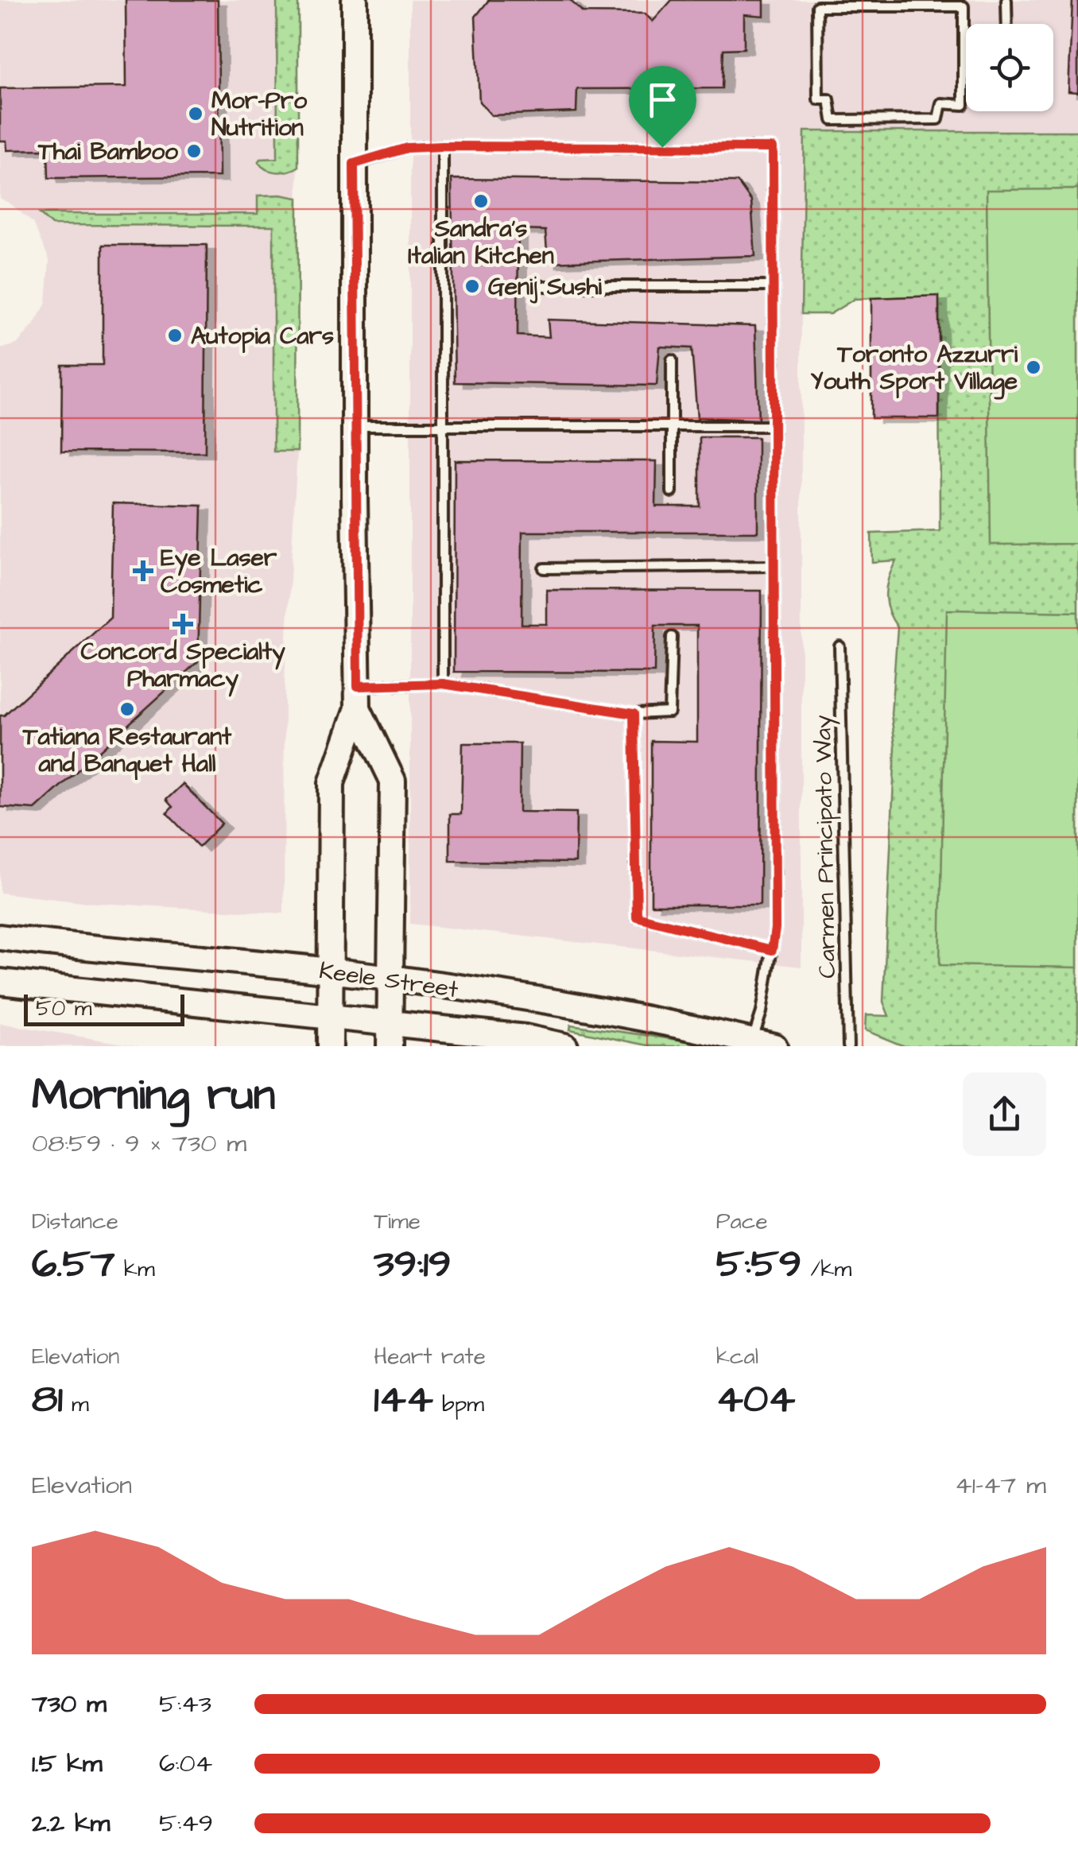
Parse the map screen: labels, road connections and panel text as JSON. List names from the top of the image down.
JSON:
{
  "streets": {
    "main road": ["Keele Street"],
    "lane": ["Carmen Principato Way"]
  },
  "places": {
    "other": [
      "Mor-Pro Nutrition",
      "Thai Bamboo",
      "Sandra's Italian Kitchen",
      "Genij Sushi",
      "Autopia Cars",
      "Toronto Azzurri Youth Sport Village",
      "Tatiana Restaurant and Banquet Hall"
    ],
    "health": ["Eye Laser Cosmetic", "Concord Specialty Pharmacy"]
  },
  "scale_bar": "50 m",
  "page": {
    "scale": "50 m",
    "heading": ["Morning run", "08:59 · 9 × 730 m"],
    "stats": [
      ["Distance", "6.57 km"],
      ["Time", "39:19"],
      ["Pace", "5:59 /km"],
      ["Elevation", "81 m"],
      ["Heart rate", "144 bpm"],
      ["kcal", "404"]
    ],
    "chart": ["Elevation", "41–47 m"],
    "list": [
      {
        "name": "730 m",
        "note": "5:43"
      },
      {
        "name": "1.5 km",
        "note": "6:04"
      },
      {
        "name": "2.2 km",
        "note": "5:49"
      }
    ]
  }
}
